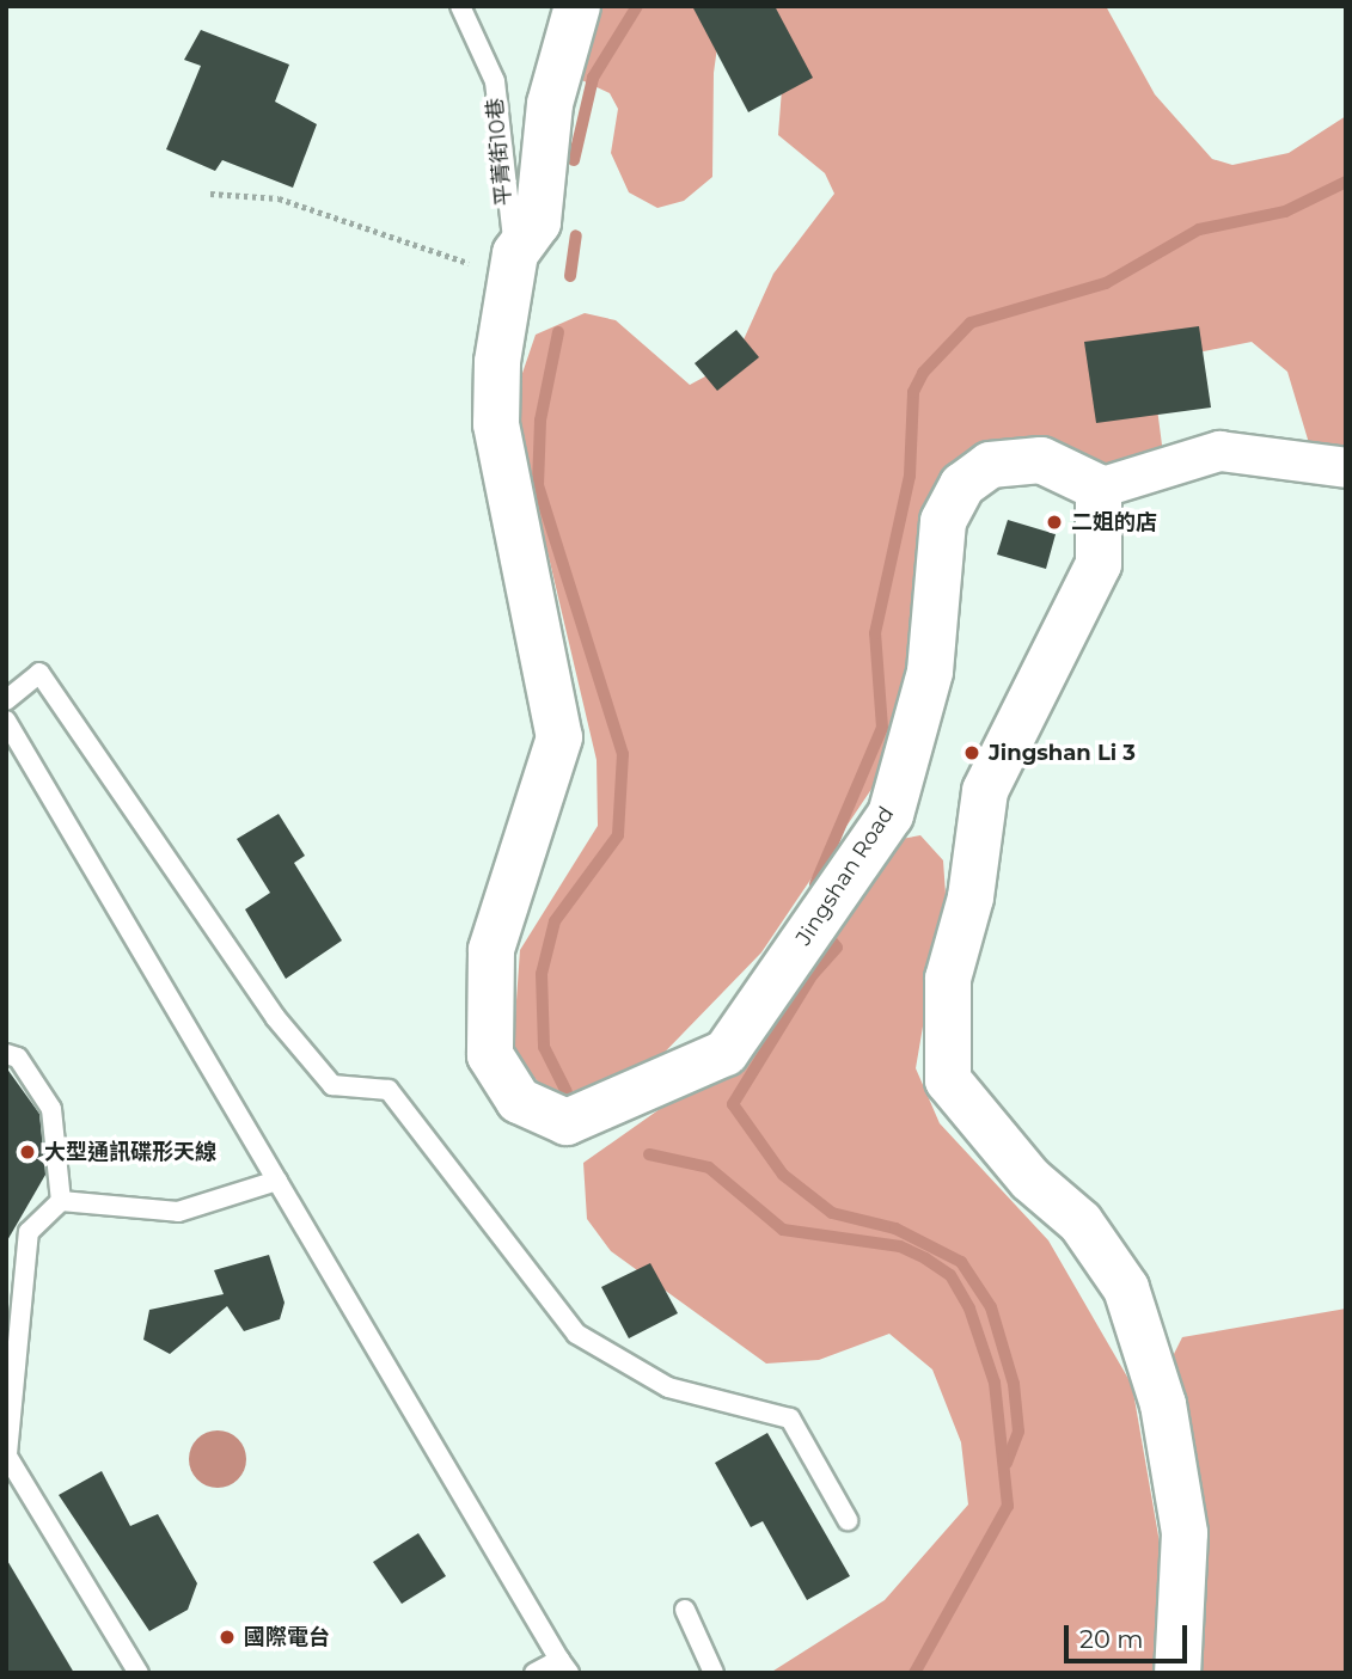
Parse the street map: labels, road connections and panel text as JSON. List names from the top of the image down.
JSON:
{
  "streets": {
    "street": ["Jingshan Road"],
    "lane": ["平菁街10巷"]
  },
  "crossings": [
    ["平菁街10巷", "Jingshan Road"]
  ],
  "places": [
    "二姐的店",
    "Jingshan Li 3",
    "大型通訊碟形天線",
    "國際電台"
  ],
  "scale_bar": "20 m"
}
